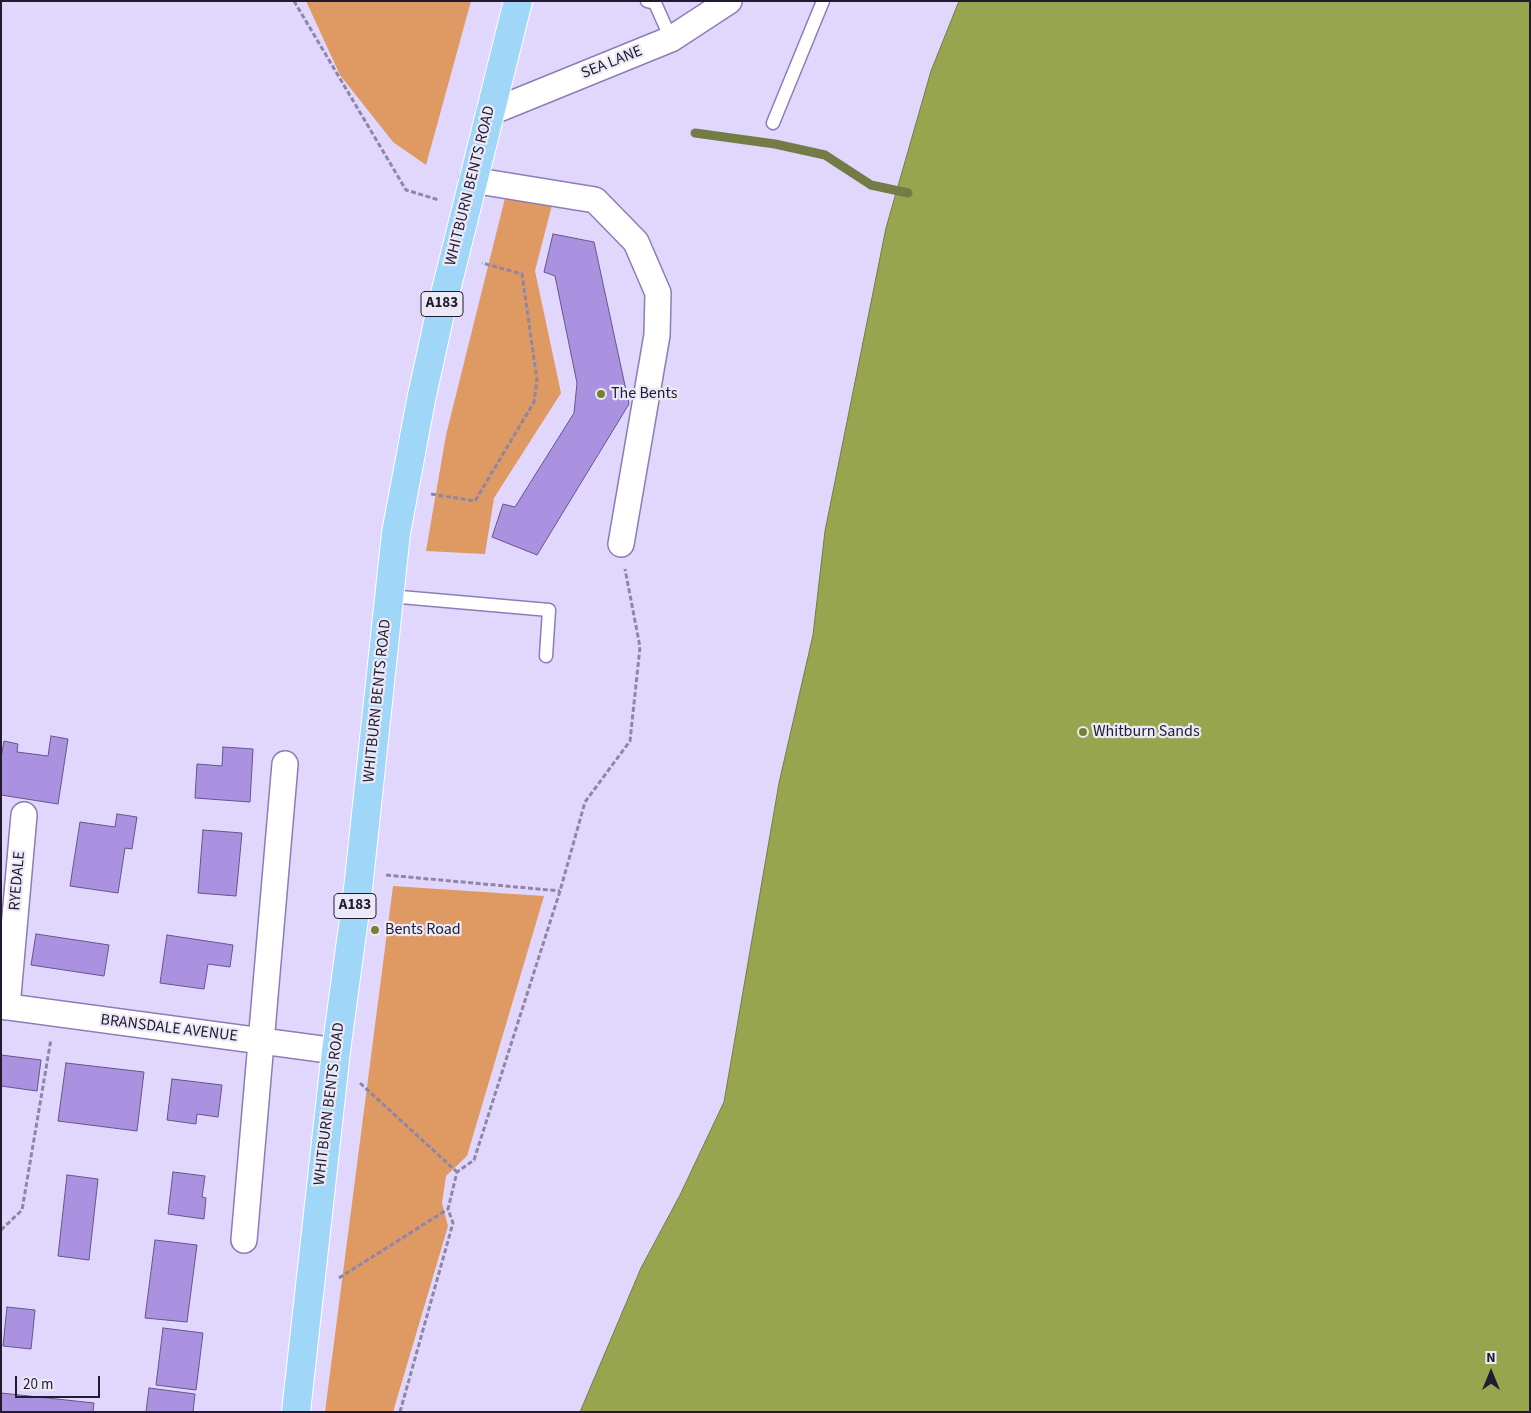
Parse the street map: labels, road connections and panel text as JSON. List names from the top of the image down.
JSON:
{
  "streets": {
    "main road": ["WHITBURN BENTS ROAD", "A183"],
    "street": ["SEA LANE", "RYEDALE", "BRANSDALE AVENUE"]
  },
  "crossings": [
    ["SEA LANE", "WHITBURN BENTS ROAD"],
    ["WHITBURN BENTS ROAD", "BRANSDALE AVENUE"],
    ["RYEDALE", "BRANSDALE AVENUE"]
  ],
  "places": ["The Bents", "Whitburn Sands", "Bents Road"],
  "scale_bar": "20 m",
  "north": "top"
}
